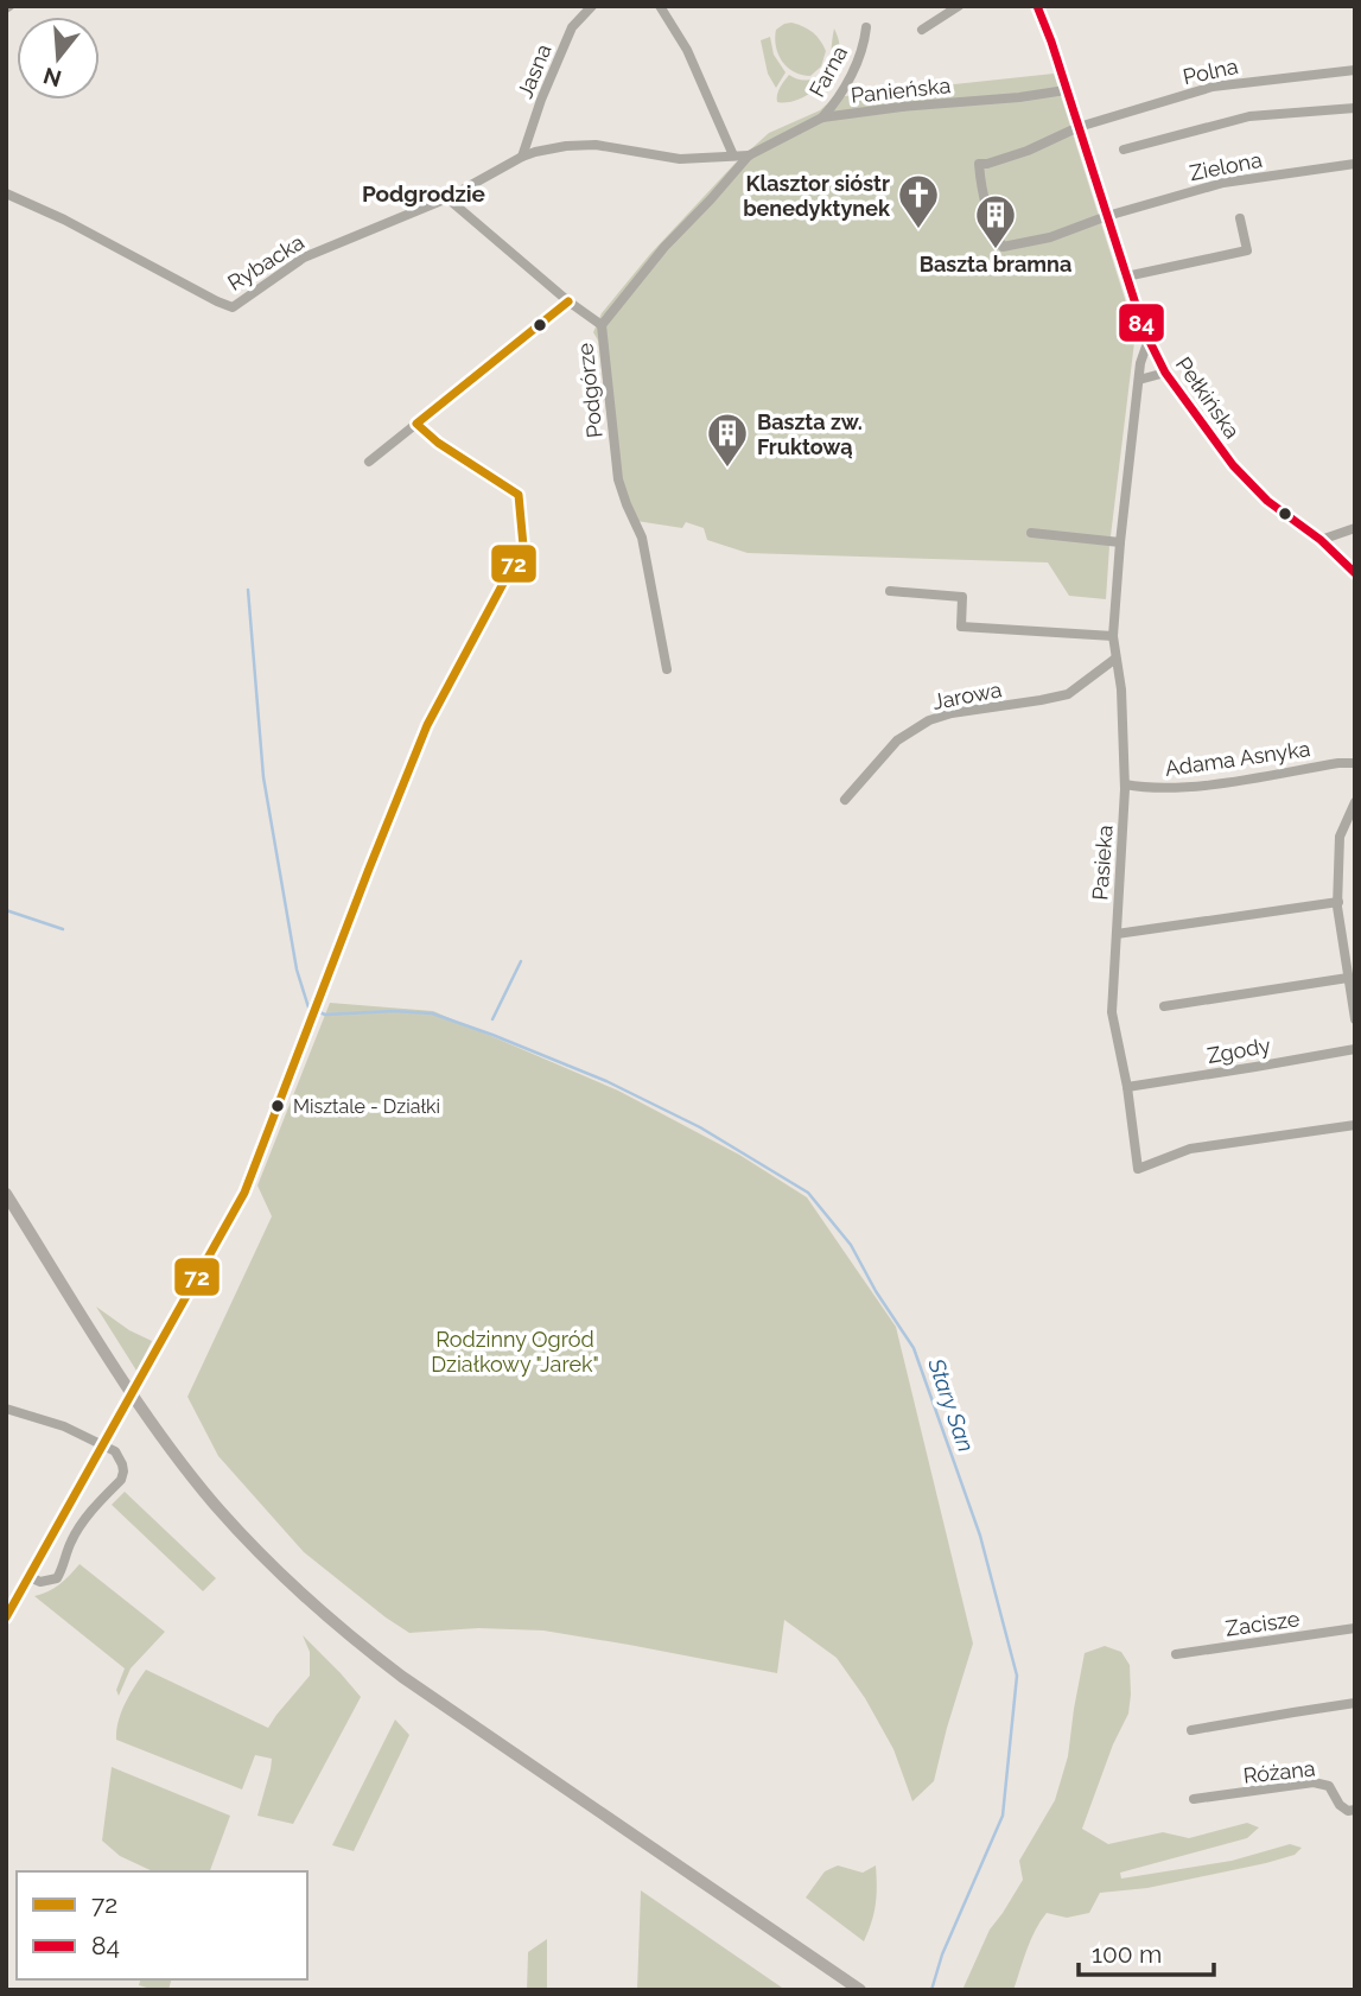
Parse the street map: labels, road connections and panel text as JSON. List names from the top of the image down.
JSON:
{
  "streets": {
    "street": [
      "Jasna",
      "Farna",
      "Polna",
      "Panieńska",
      "Zielona",
      "Rybacka",
      "Podgórze",
      "Pełkińska",
      "Jarowa",
      "Adama Asnyka",
      "Pasieka",
      "Zgody",
      "Zacisze",
      "Różana"
    ]
  },
  "crossings": [
    ["Jasna", "Rybacka"],
    ["Farna", "Panieńska"],
    ["Polna", "Zielona"],
    ["Polna", "Pełkińska"],
    ["Panieńska", "Rybacka"],
    ["Panieńska", "Podgórze"],
    ["Panieńska", "Pełkińska"],
    ["Zielona", "Pełkińska"],
    ["Rybacka", "Podgórze"],
    ["Pełkińska", "Pasieka"],
    ["Jarowa", "Pasieka"],
    ["Adama Asnyka", "Pasieka"],
    ["Pasieka", "Zgody"]
  ],
  "districts": ["Podgrodzie"],
  "water": ["Stary San"],
  "parks": ["Rodzinny Ogród Działkowy \"Jarek\""],
  "places": {
    "church": ["Klasztor sióstr benedyktynek"],
    "building": ["Baszta bramna", "Baszta zw. Fruktową"],
    "other": ["Misztale - Działki"]
  },
  "lines": ["transit line 84", "transit line 72"],
  "legend": ["72", "84"],
  "scale_bar": "100 m",
  "north": "bottom"
}
